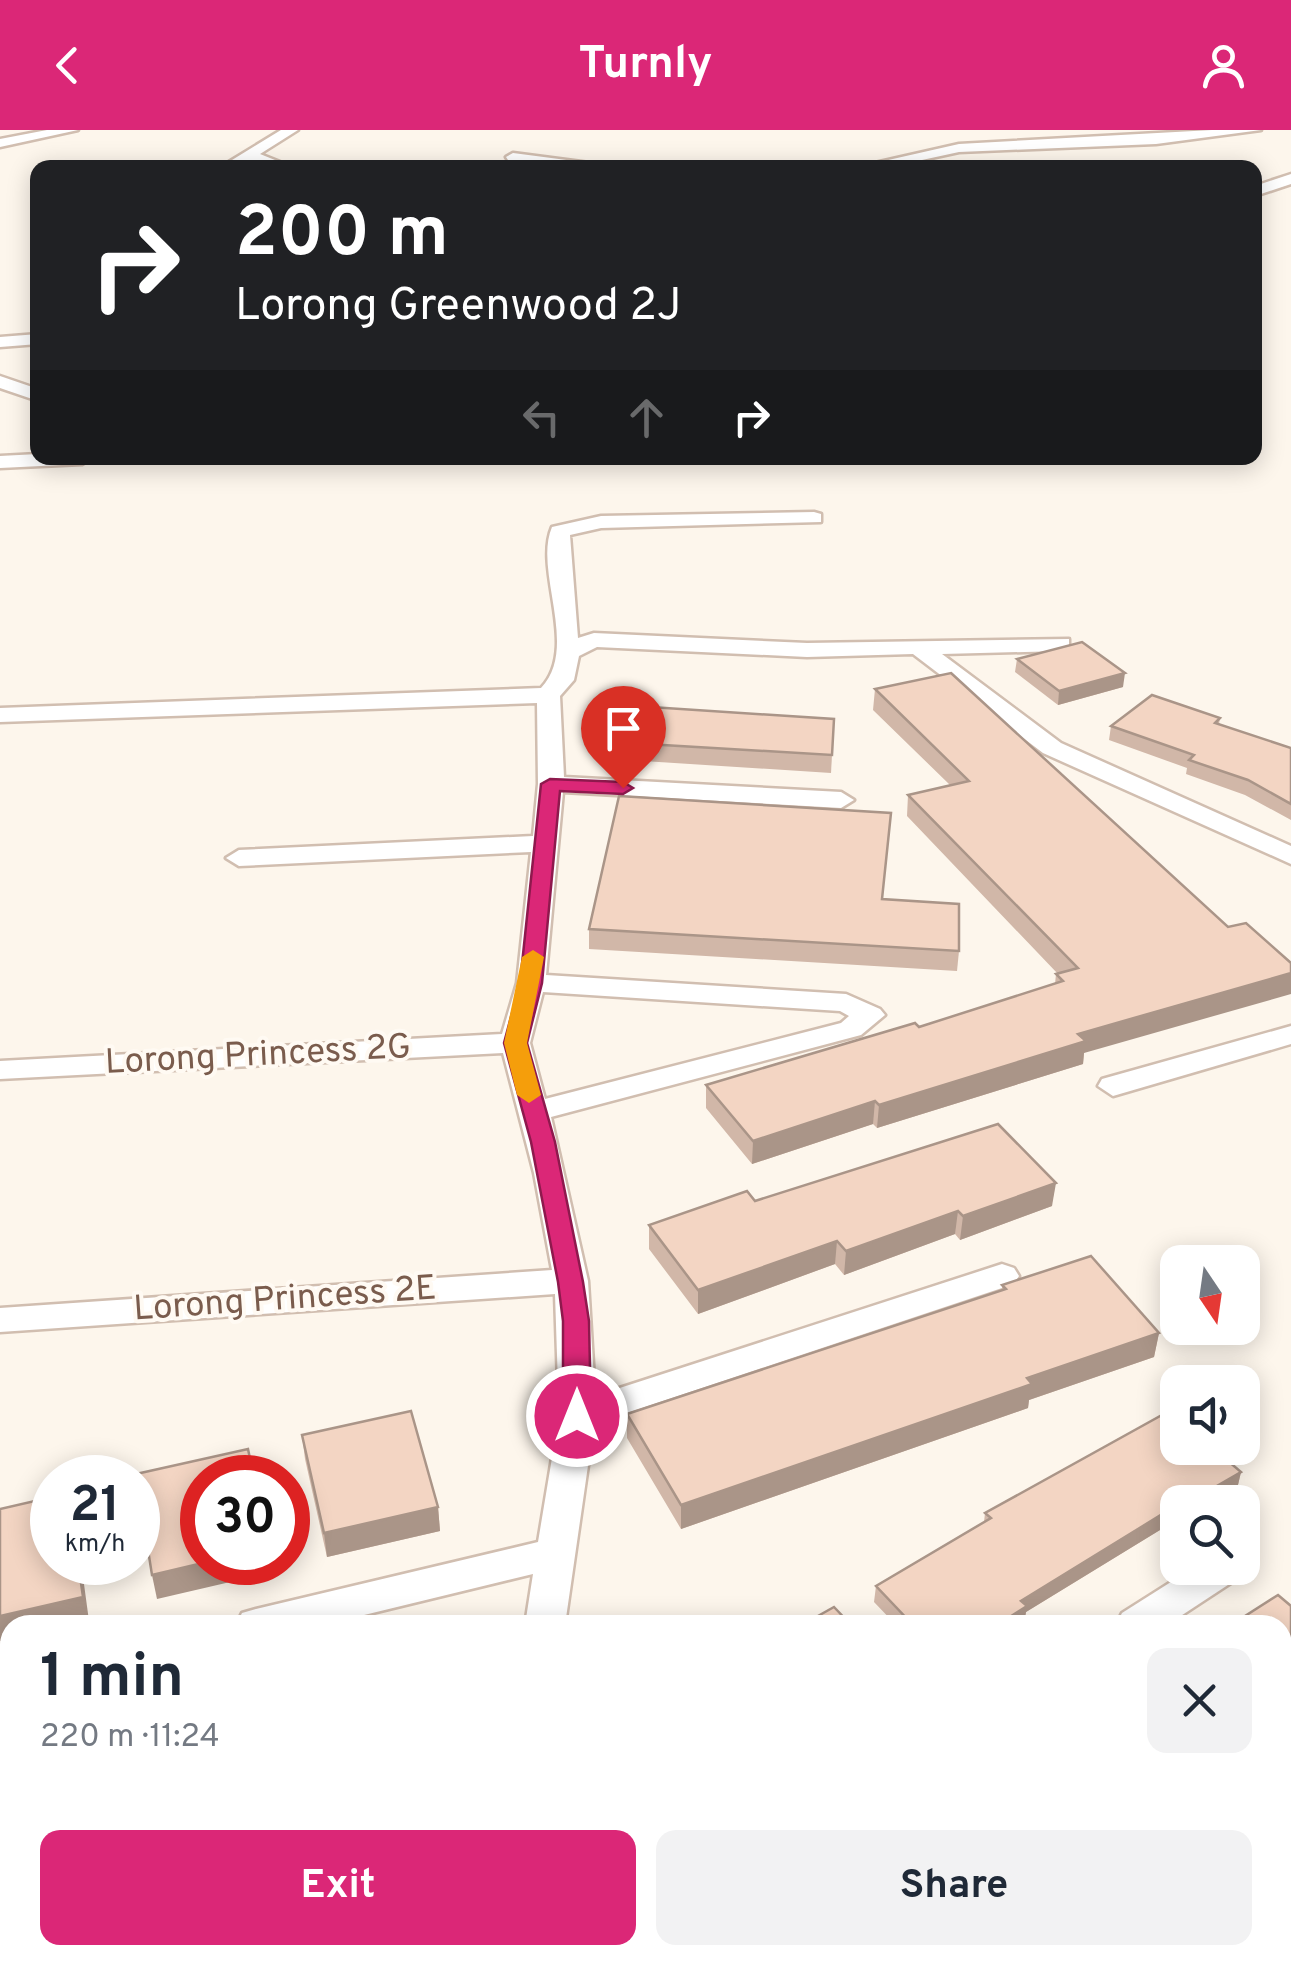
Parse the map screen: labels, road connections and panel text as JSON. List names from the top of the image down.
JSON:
{
  "streets": {
    "street": ["Lorong Princess 2G", "Lorong Princess 2E"]
  },
  "north": "bottom",
  "page": {
    "header": "Turnly",
    "turn": ["200 m", "Lorong Greenwood 2J"],
    "speed": "21 km/h",
    "limit": "30",
    "heading": ["1 min", "220 m · 11:24"],
    "buttons": ["Exit", "Share"]
  }
}
